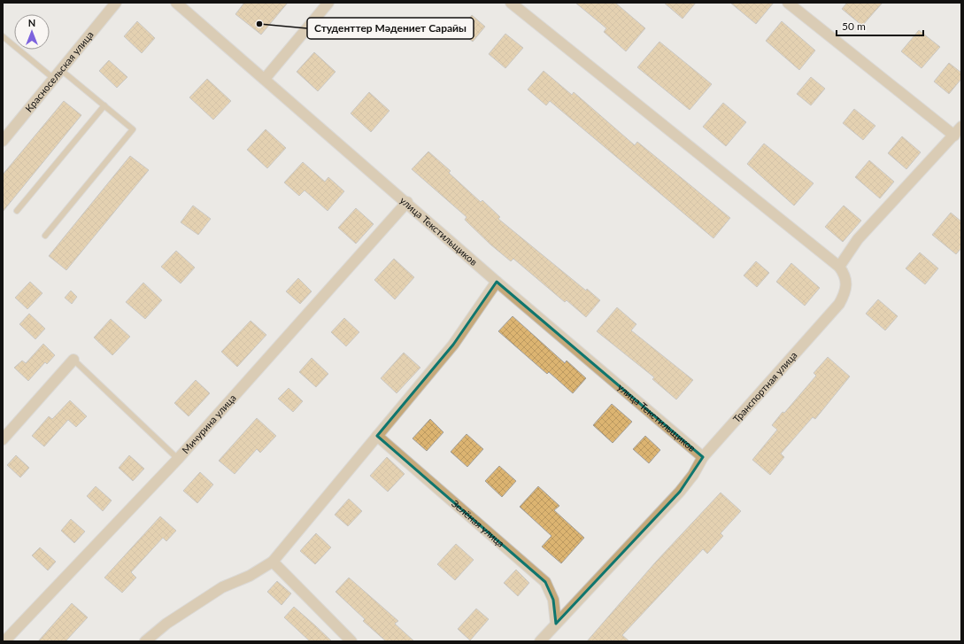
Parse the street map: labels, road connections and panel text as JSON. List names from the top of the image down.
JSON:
{
  "streets": {
    "street": [
      "Красносельская улица",
      "улица Текстильщиков",
      "Транспортная улица",
      "Мичурина улица",
      "Зелёная улица"
    ]
  },
  "crossings": [
    ["улица Текстильщиков", "Транспортная улица"],
    ["улица Текстильщиков", "Мичурина улица"],
    ["Транспортная улица", "Зелёная улица"]
  ],
  "places": ["Студенттер Мәдениет Сарайы"],
  "scale_bar": "50 m",
  "north": "top"
}
